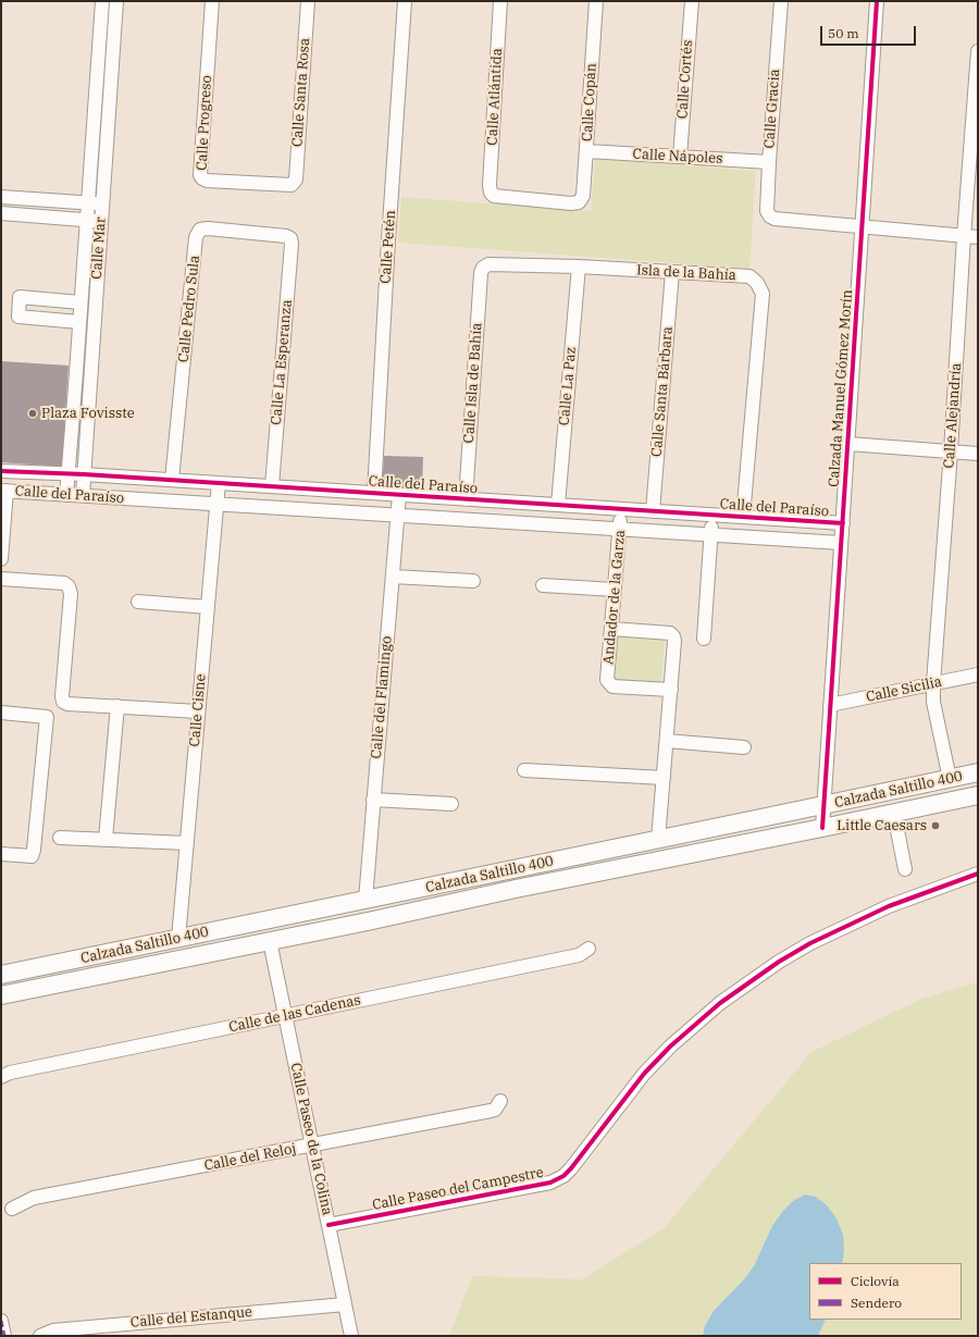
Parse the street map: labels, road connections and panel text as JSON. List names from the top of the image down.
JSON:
{
  "streets": {
    "main road": ["Calzada Saltillo 400"],
    "street": [
      "Calle Cortés",
      "Calle Santa Rosa",
      "Calle Atlántida",
      "Calle Copán",
      "Calle Gracia",
      "Calle Progreso",
      "Calle Nápoles",
      "Calle Petén",
      "Calle Mar",
      "Isla de la Bahía",
      "Calle Pedro Sula",
      "Calle La Esperanza",
      "Calle Isla de Bahía",
      "Calle La Paz",
      "Calzada Manuel Gómez Morín",
      "Calle Santa Bárbara",
      "Calle Alejandría",
      "Calle del Paraíso",
      "Andador de la Garza",
      "Calle Sicilia",
      "Calle del Flamingo",
      "Calle Cisne",
      "Calle de las Cadenas",
      "Calle Paseo de la Colina",
      "Calle del Reloj",
      "Calle Paseo del Campestre",
      "Calle del Estanque"
    ]
  },
  "crossings": [
    ["Calle Cortés", "Calle Nápoles"],
    ["Calle Santa Rosa", "Calle Progreso"],
    ["Calle Atlántida", "Calle Copán"],
    ["Calle Copán", "Calle Nápoles"],
    ["Calle Gracia", "Calle Nápoles"],
    ["Calle Gracia", "Calzada Manuel Gómez Morín"],
    ["Calle Petén", "Calle del Paraíso"],
    ["Calle Mar", "Calle del Paraíso"],
    ["Isla de la Bahía", "Calle Isla de Bahía"],
    ["Isla de la Bahía", "Calle La Paz"],
    ["Isla de la Bahía", "Calle Santa Bárbara"],
    ["Isla de la Bahía", "Calle del Paraíso"],
    ["Calle Pedro Sula", "Calle La Esperanza"],
    ["Calle Pedro Sula", "Calle del Paraíso"],
    ["Calle La Esperanza", "Calle del Paraíso"],
    ["Calle Isla de Bahía", "Calle del Paraíso"],
    ["Calle La Paz", "Calle del Paraíso"],
    ["Calzada Manuel Gómez Morín", "Calle del Paraíso"],
    ["Calzada Manuel Gómez Morín", "Calle Sicilia"],
    ["Calzada Manuel Gómez Morín", "Calzada Saltillo 400"],
    ["Calle Santa Bárbara", "Calle del Paraíso"],
    ["Calle Alejandría", "Calle Sicilia"],
    ["Calle Alejandría", "Calzada Saltillo 400"],
    ["Calle del Paraíso", "Andador de la Garza"],
    ["Calle del Paraíso", "Calle del Flamingo"],
    ["Calle del Paraíso", "Calle Cisne"],
    ["Calle del Flamingo", "Calzada Saltillo 400"],
    ["Calle Cisne", "Calzada Saltillo 400"],
    ["Calzada Saltillo 400", "Calle Paseo de la Colina"],
    ["Calle de las Cadenas", "Calle Paseo de la Colina"],
    ["Calle Paseo de la Colina", "Calle del Reloj"],
    ["Calle Paseo de la Colina", "Calle Paseo del Campestre"],
    ["Calle Paseo de la Colina", "Calle del Estanque"]
  ],
  "places": ["Plaza Fovisste", "Little Caesars"],
  "legend": ["Ciclovía", "Sendero"],
  "scale_bar": "50 m"
}
